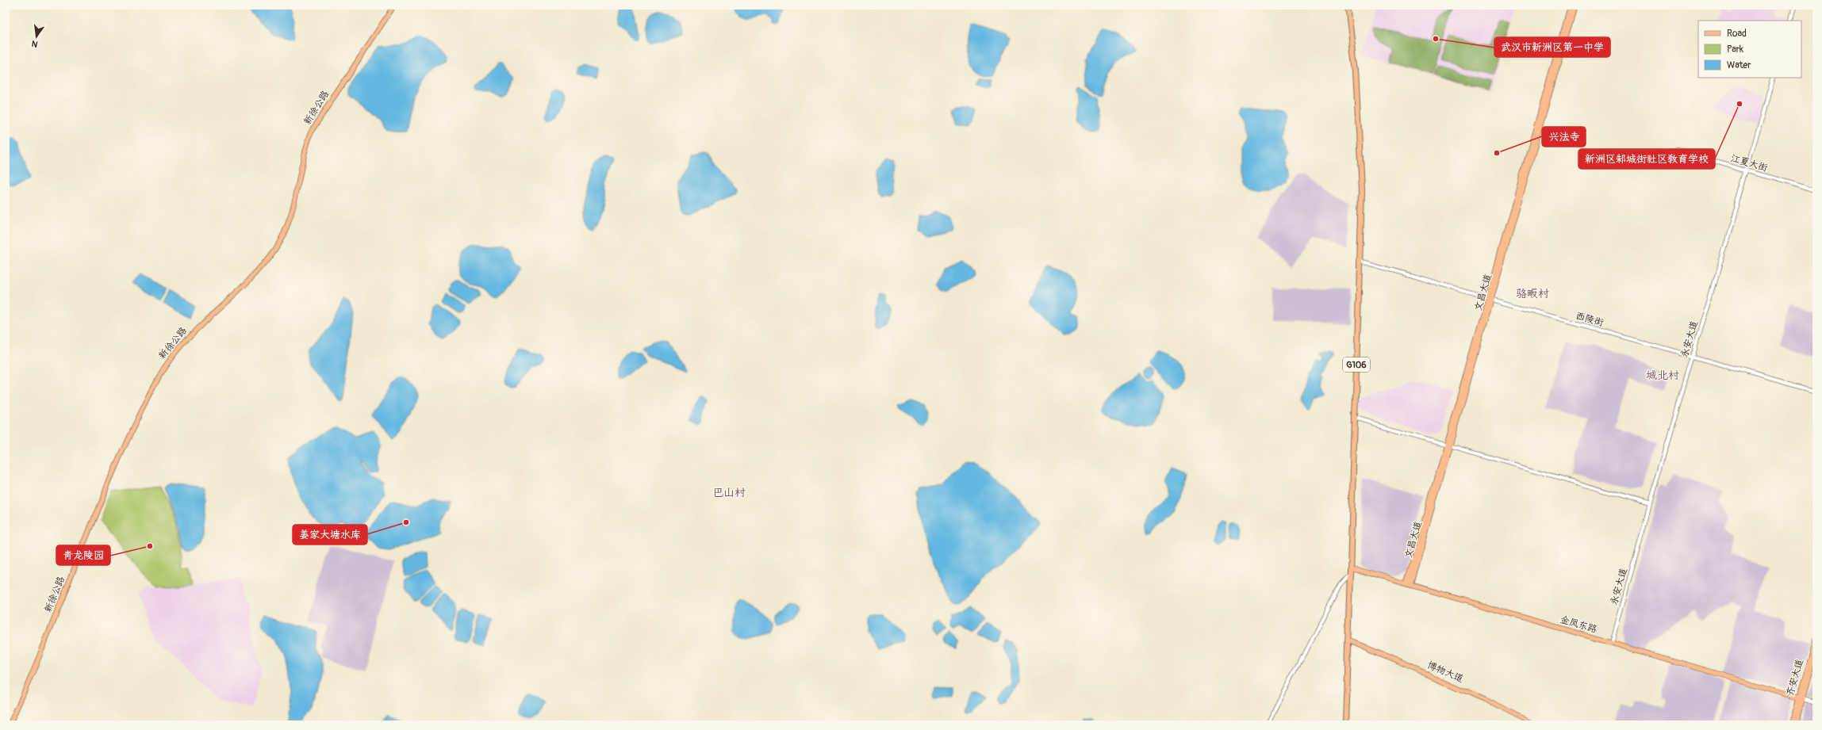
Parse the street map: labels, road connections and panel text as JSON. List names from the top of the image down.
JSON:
{
  "streets": {
    "highway": ["G106"],
    "main road": [
      "新徐公路",
      "文昌大道",
      "金凤东路",
      "博物大道",
      "齐安大道"
    ],
    "street": ["江夏大街", "西陵街", "永安大道"]
  },
  "crossings": [
    ["江夏大街", "永安大道"],
    ["文昌大道", "西陵街"],
    ["文昌大道", "金凤东路"],
    ["西陵街", "永安大道"],
    ["西陵街", "G106"],
    ["永安大道", "金凤东路"],
    ["G106", "金凤东路"],
    ["G106", "博物大道"],
    ["金凤东路", "齐安大道"]
  ],
  "districts": ["骆畈村", "城北村", "巴山村"],
  "places": [
    "武汉市新洲区第一中学",
    "新洲区邾城街社区教育学校",
    "兴法寺",
    "姜家大塘水库",
    "青龙陵园"
  ],
  "legend": ["Road", "Park", "Water"],
  "north": "bottom"
}
